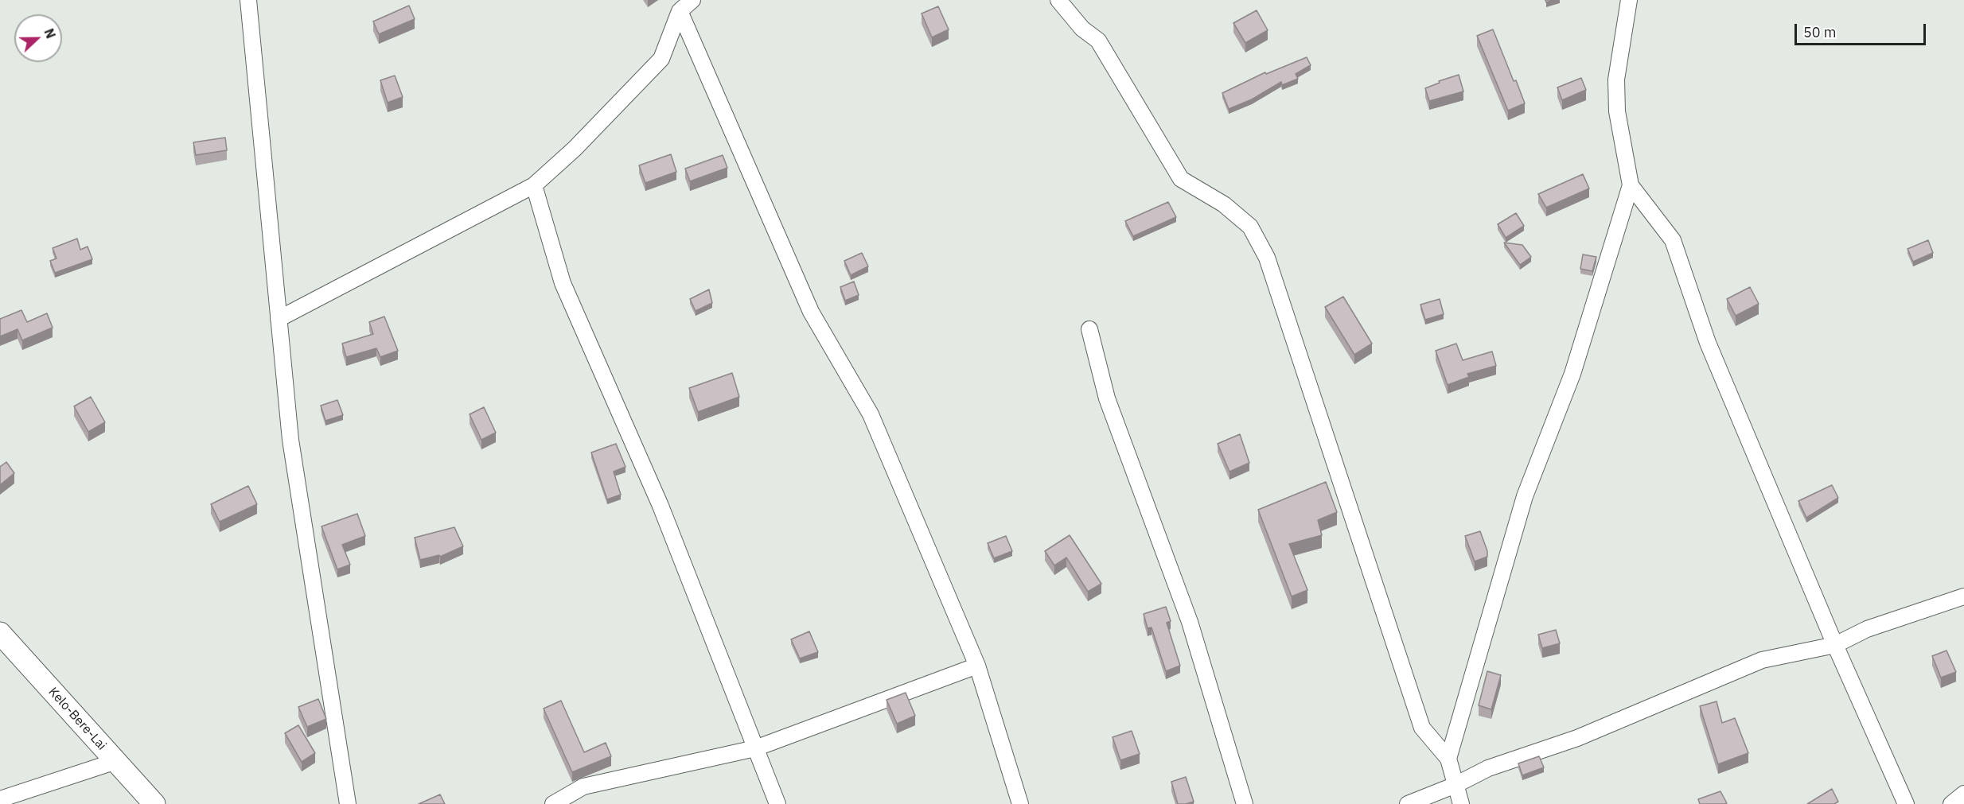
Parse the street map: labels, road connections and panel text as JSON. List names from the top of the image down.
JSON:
{
  "streets": {
    "main road": ["Kelo-Bere-Lai"]
  },
  "scale_bar": "50 m",
  "north": "right"
}
